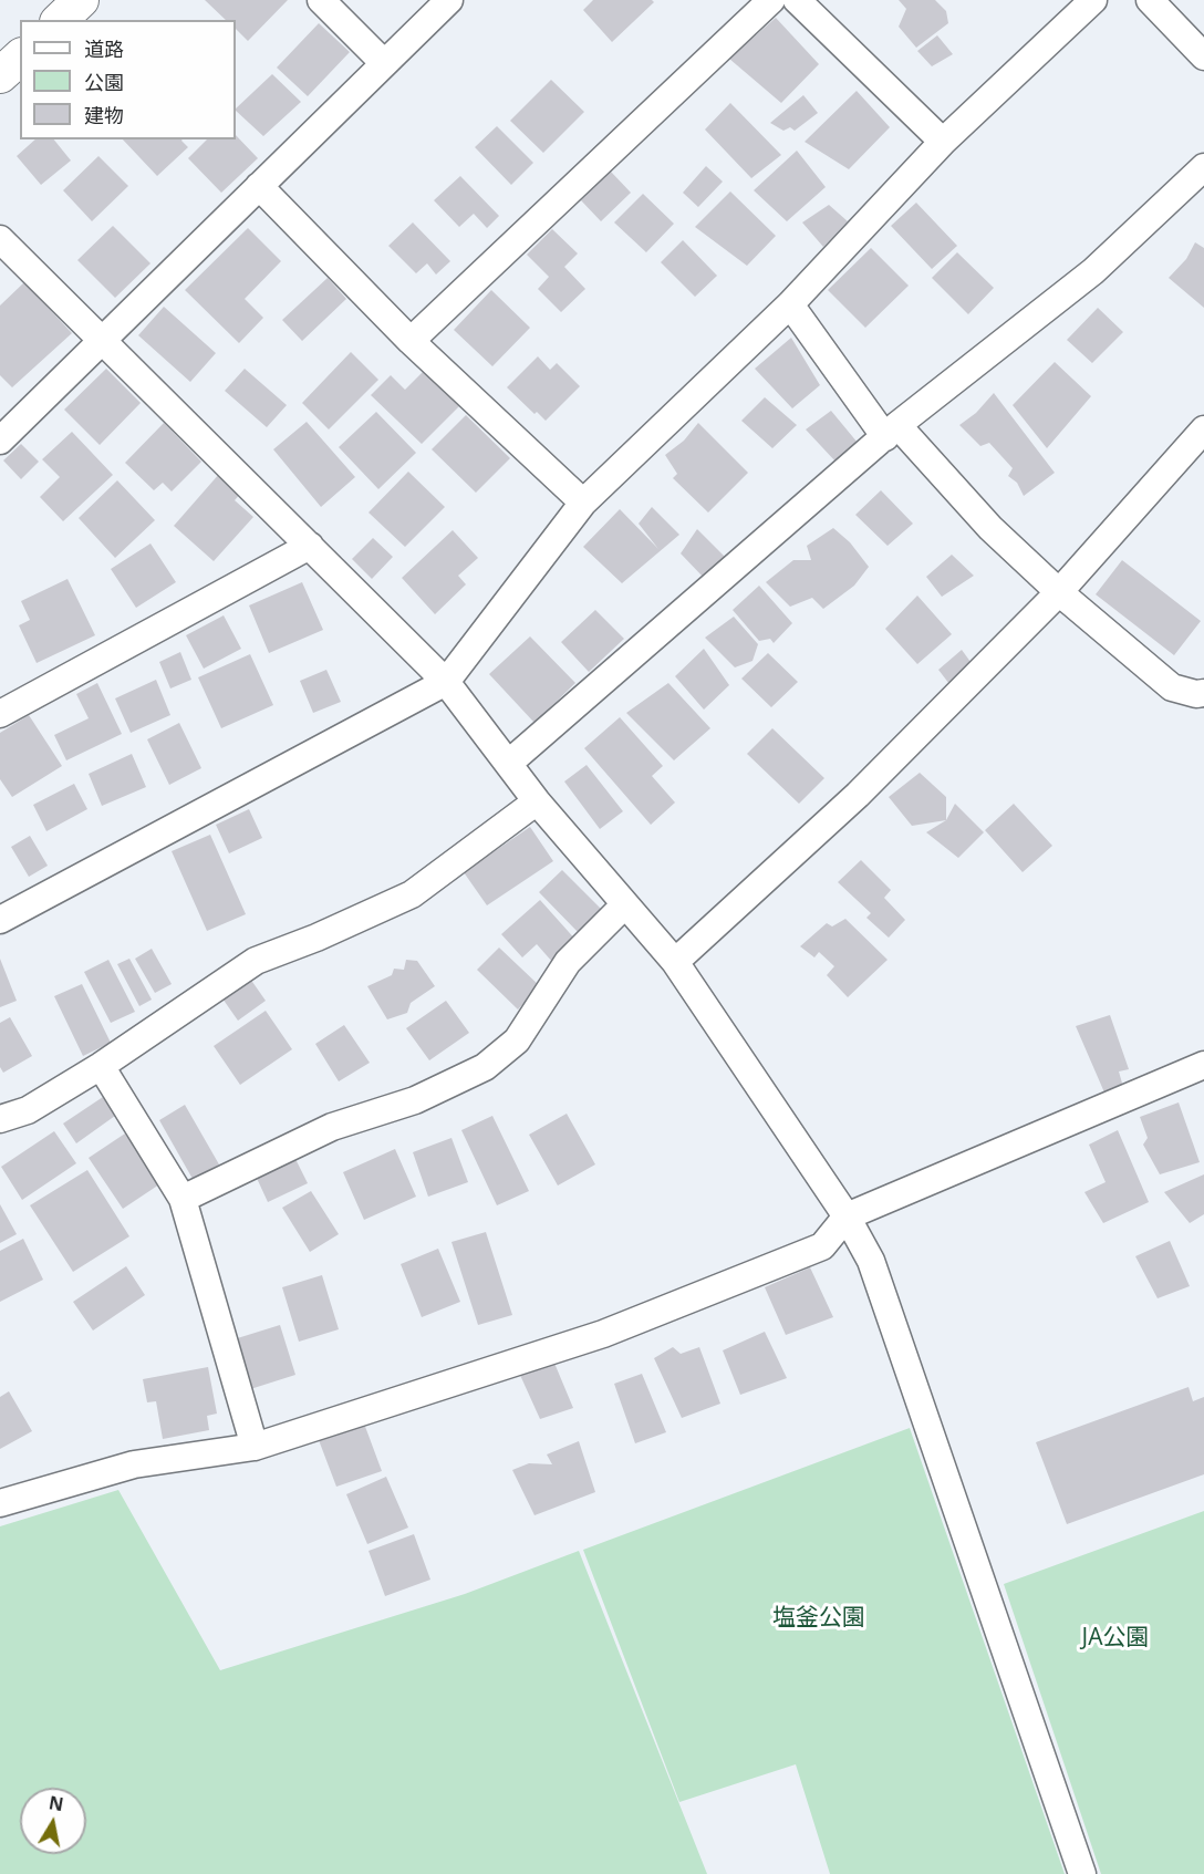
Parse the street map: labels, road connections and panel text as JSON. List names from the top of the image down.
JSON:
{
  "parks": ["塩釜公園", "JA公園"],
  "legend": ["道路", "公園", "建物"],
  "north": "top"
}
